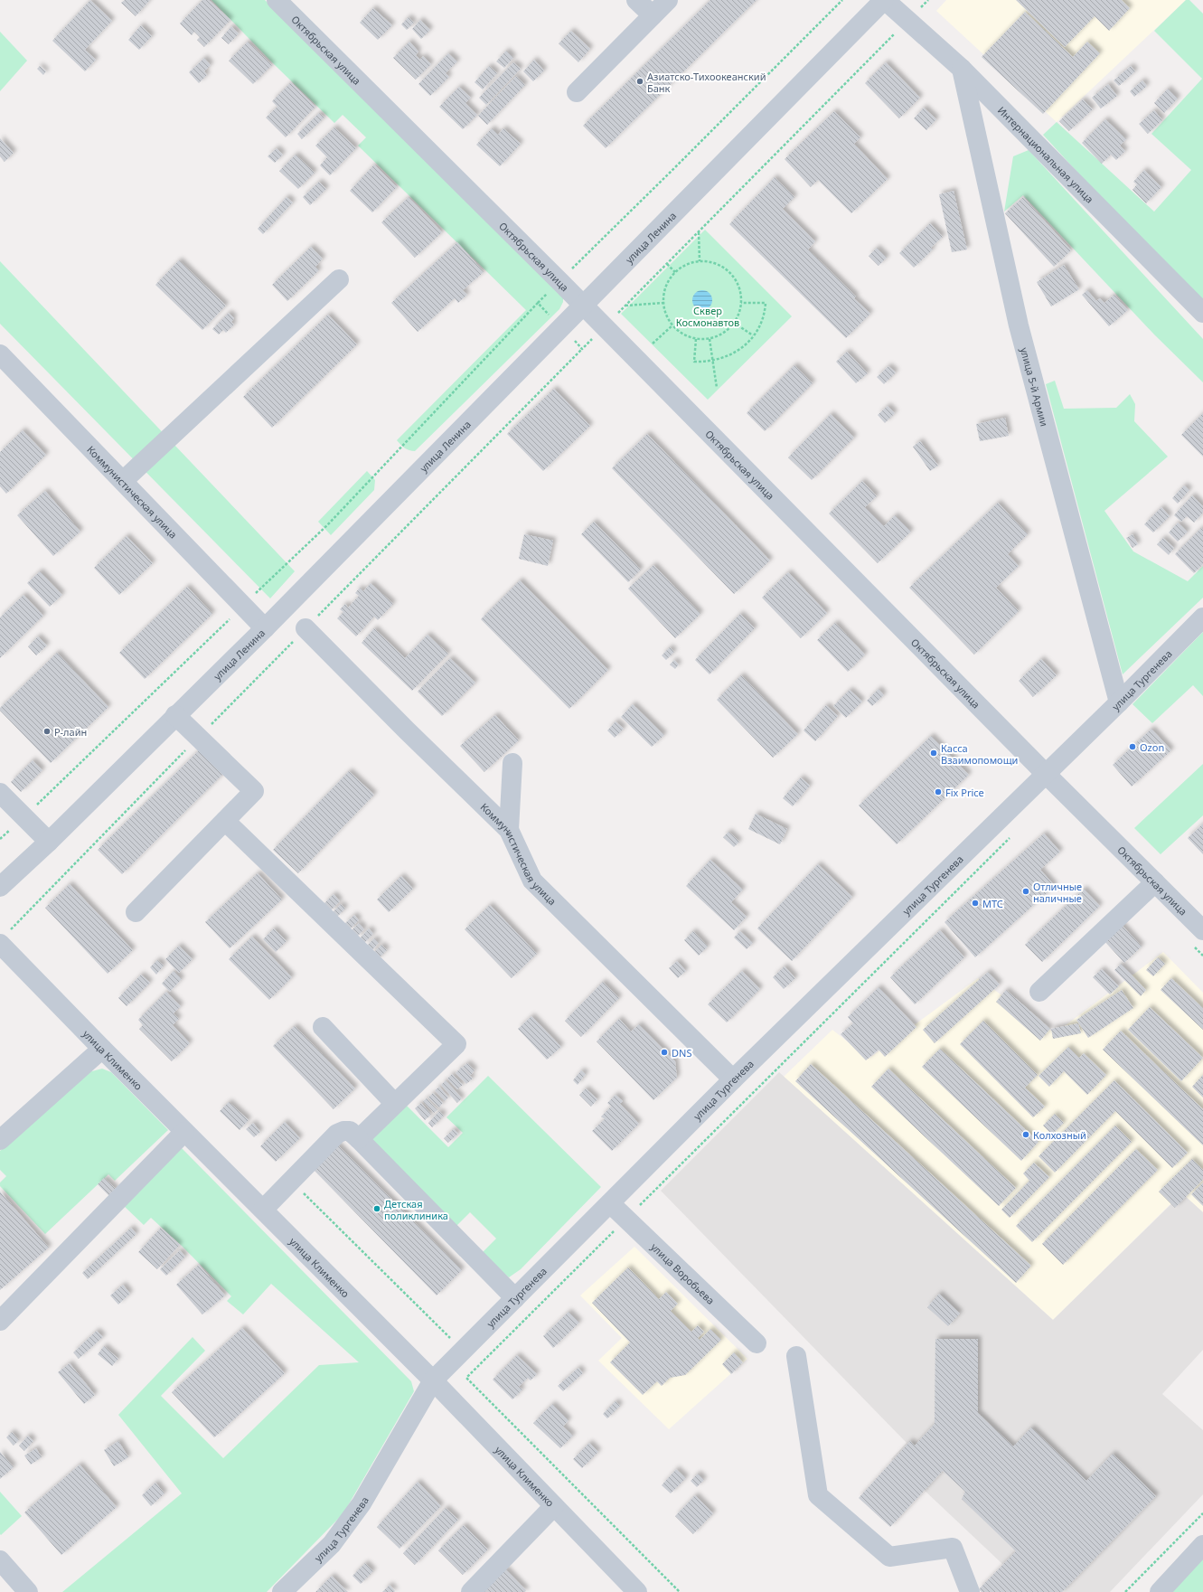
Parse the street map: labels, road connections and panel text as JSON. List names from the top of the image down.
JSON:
{
  "streets": {
    "street": [
      "Октябрьская улица",
      "Интернациональная улица",
      "улица Ленина",
      "улица 5-й Армии",
      "Коммунистическая улица",
      "улица Тургенева",
      "улица Клименко",
      "улица Воробьева"
    ]
  },
  "crossings": [
    ["Октябрьская улица", "улица Ленина"],
    ["Октябрьская улица", "улица Тургенева"],
    ["Интернациональная улица", "улица Ленина"],
    ["Интернациональная улица", "улица 5-й Армии"],
    ["улица Ленина", "Коммунистическая улица"],
    ["улица 5-й Армии", "улица Тургенева"],
    ["Коммунистическая улица", "улица Тургенева"],
    ["улица Тургенева", "улица Клименко"],
    ["улица Тургенева", "улица Воробьева"]
  ],
  "parks": ["Сквер Космонавтов"],
  "places": [
    "Азиатско-Тихоокеанский Банк",
    "Р-лайн",
    "Ozon",
    "Касса Взаимопомощи",
    "Fix Price",
    "Отличные наличные",
    "МТС",
    "DNS",
    "Колхозный",
    "Детская поликлиника"
  ]
}
